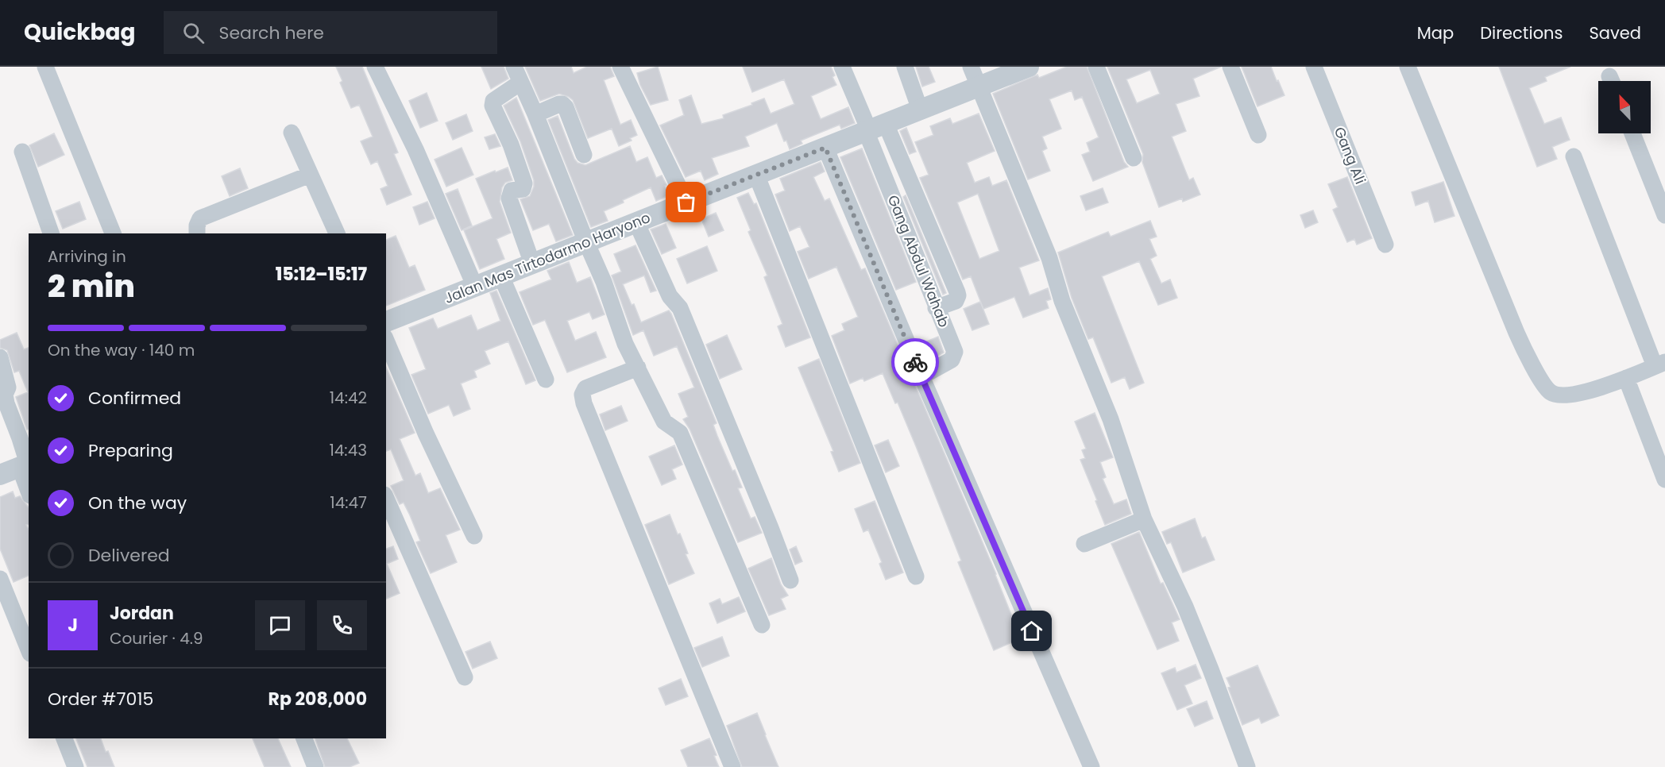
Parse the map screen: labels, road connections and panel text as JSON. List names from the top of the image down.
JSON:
{
  "streets": {
    "street": ["Gang Ali", "Jalan Mas Tirtodarmo Haryono", "Gang Abdul Wahab"]
  },
  "crossings": [
    ["Jalan Mas Tirtodarmo Haryono", "Gang Abdul Wahab"]
  ],
  "north": "top left",
  "page": {
    "header": "Quickbag",
    "search": "Search here",
    "nav": ["Map", "Directions", "Saved"],
    "heading": ["2 min", "Arriving in", "15:12–15:17"],
    "panel": [
      "Jordan",
      "Courier · 4.9",
      "Order #7015",
      "Rp 208,000"
    ],
    "bar": "On the way · 140 m",
    "list": [
      ["Confirmed", "14:42"],
      ["Preparing", "14:43"],
      ["On the way", "14:47"],
      "Delivered"
    ],
    "round": "J"
  }
}
